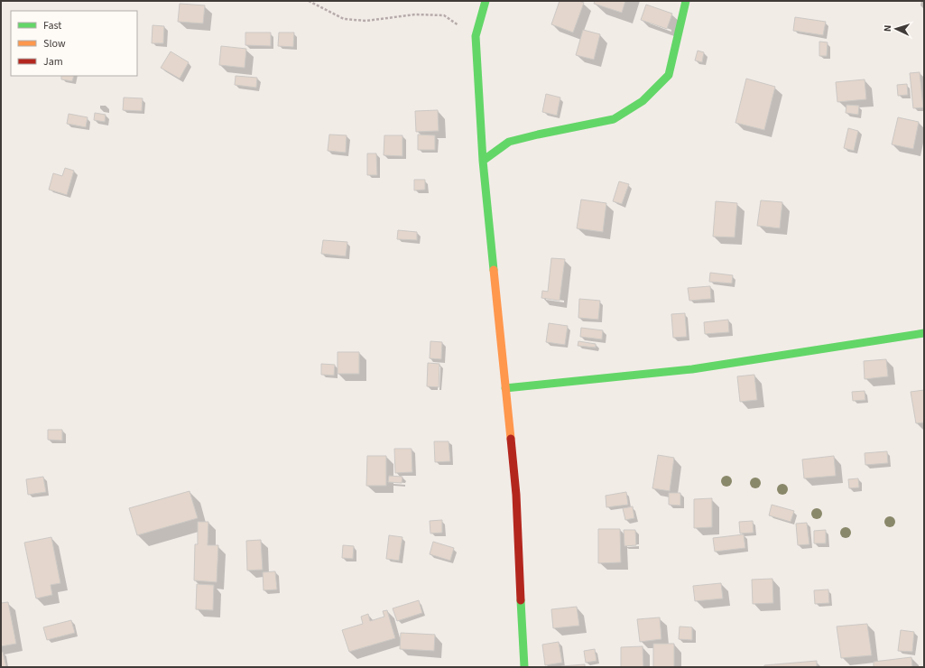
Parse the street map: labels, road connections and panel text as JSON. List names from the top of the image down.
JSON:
{
  "legend": ["Fast", "Slow", "Jam"],
  "north": "left"
}
